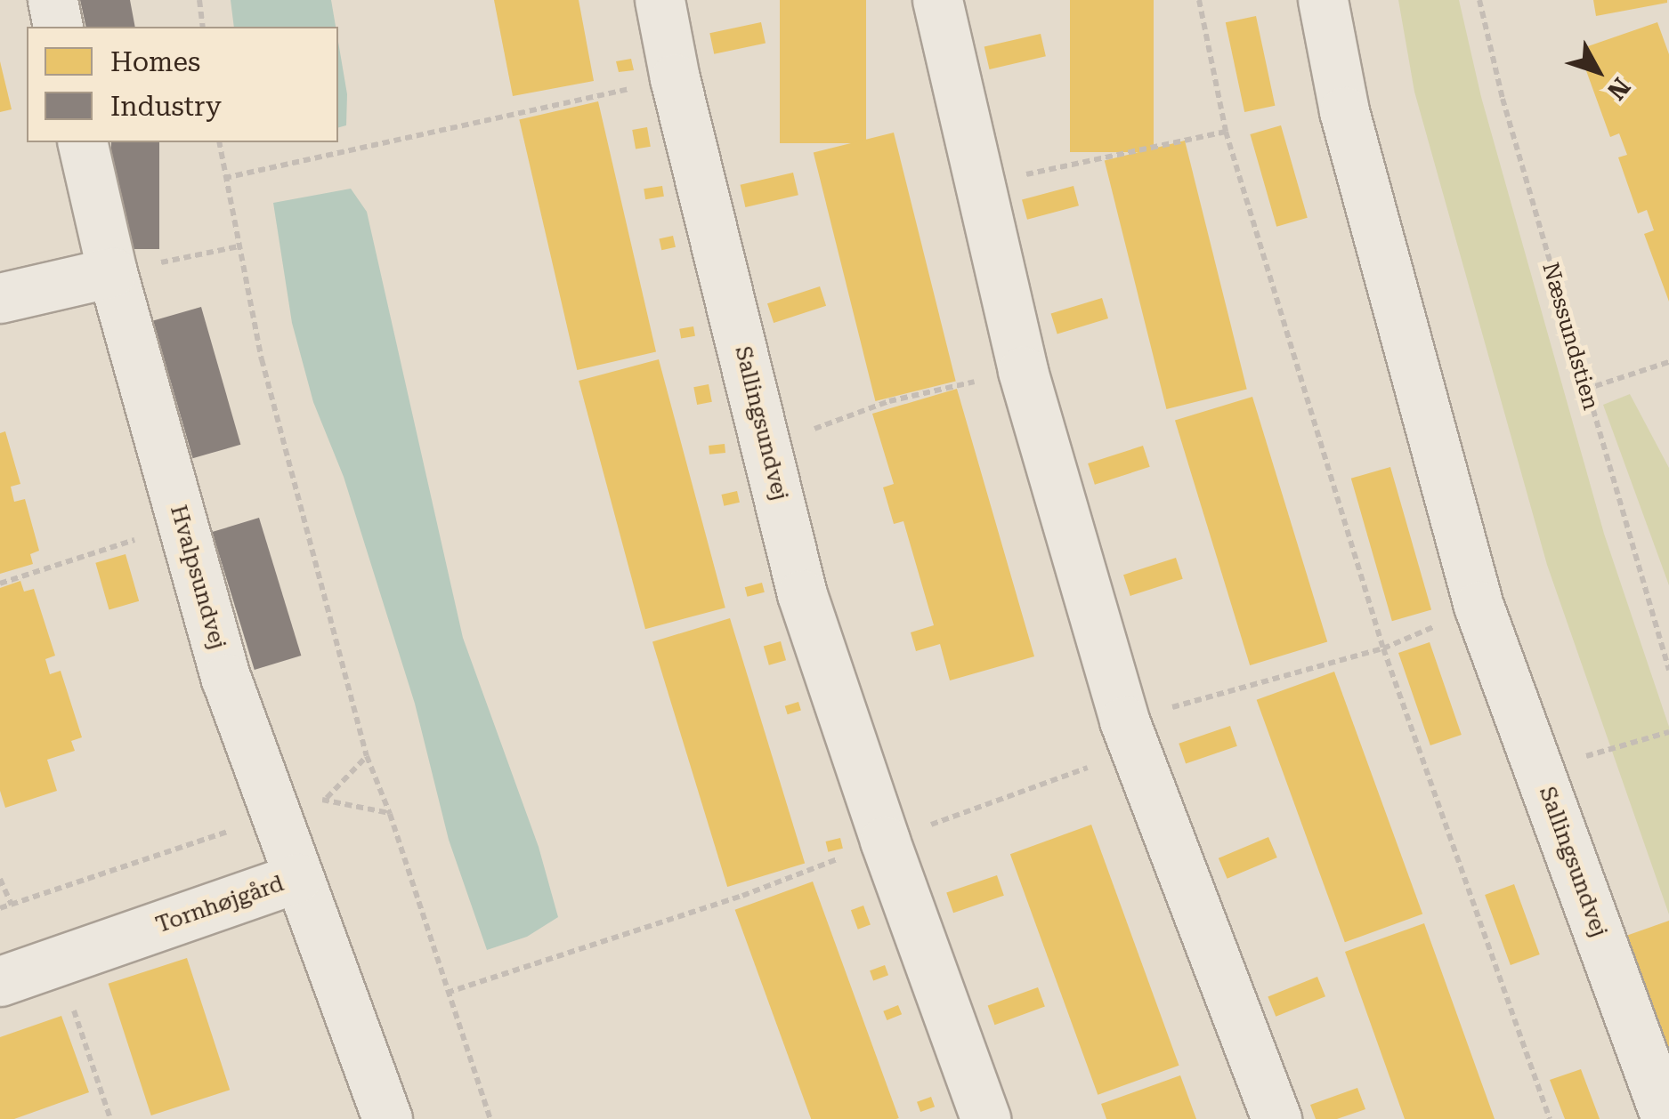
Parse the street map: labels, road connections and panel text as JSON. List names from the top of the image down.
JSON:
{
  "streets": {
    "street": ["Sallingsundvej", "Hvalpsundvej", "Tornhøjgård"],
    "path": ["Næssundstien"]
  },
  "crossings": [
    ["Hvalpsundvej", "Tornhøjgård"]
  ],
  "legend": ["Homes", "Industry"],
  "north": "bottom right"
}
